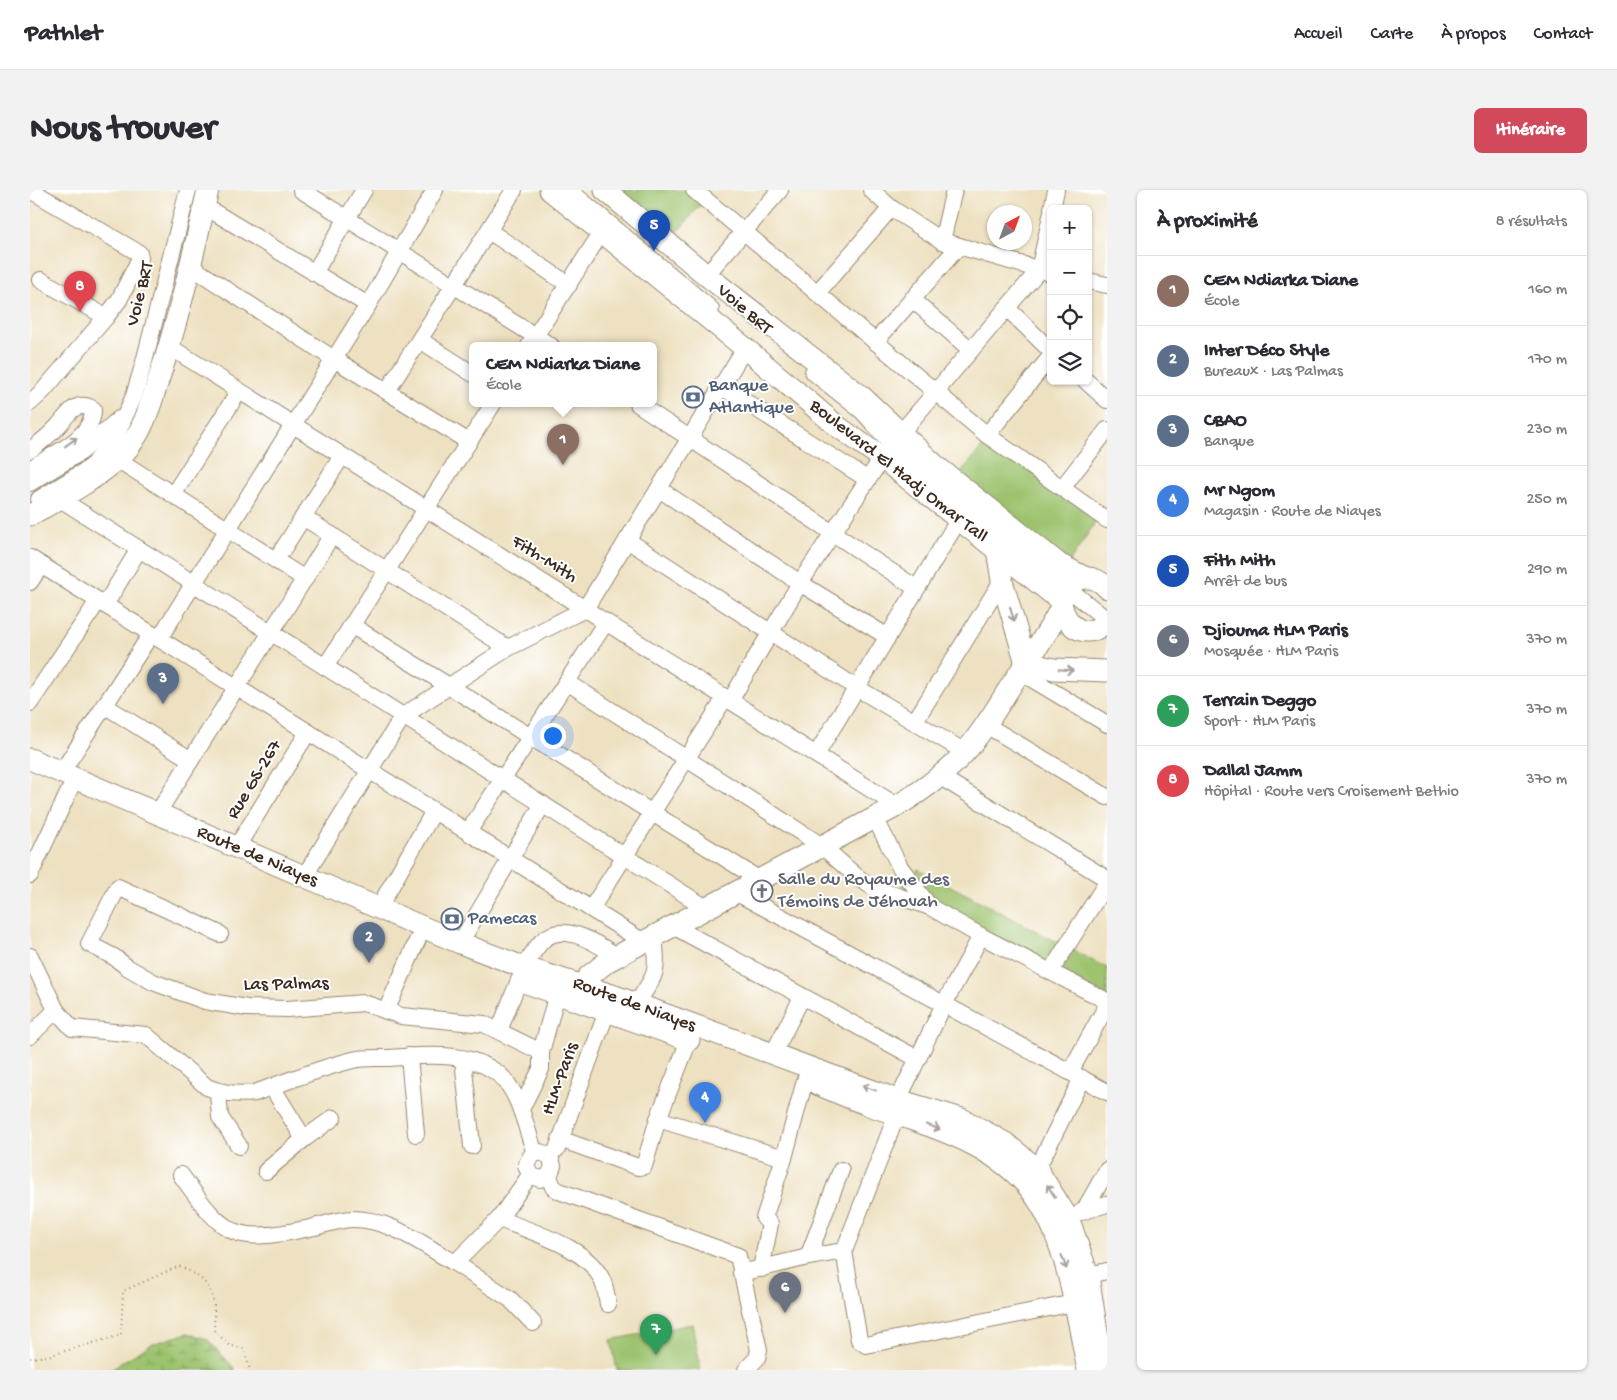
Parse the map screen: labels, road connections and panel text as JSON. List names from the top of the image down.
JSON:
{
  "streets": {
    "main road": ["Boulevard El Hadj Omar Tall", "Route de Niayes"],
    "street": [
      "Voie BRT",
      "Fith-Mith",
      "Rue GS-267",
      "Las Palmas",
      "HLM-Paris"
    ]
  },
  "crossings": [
    ["Voie BRT", "Boulevard El Hadj Omar Tall"],
    ["Rue GS-267", "Route de Niayes"],
    ["Route de Niayes", "HLM-Paris"]
  ],
  "places": {
    "bank": ["Banque Atlantique", "Pamecas"],
    "church": ["Salle du Royaume des Témoins de Jéhovah"]
  },
  "north": "top right",
  "page": {
    "header": "Pathlet",
    "nav": [
      "Accueil",
      "Carte",
      "À propos",
      "Contact"
    ],
    "buttons": "Itinéraire",
    "title": "Nous trouver",
    "heading": ["À proximité", "8 résultats"],
    "map_buttons": ["+", "−"],
    "pins": [
      "5",
      "8",
      "1",
      "3",
      "2",
      "4",
      "6",
      "7"
    ],
    "list": [
      {
        "mark": "1",
        "name": "CEM Ndiarka Diane",
        "note": "École",
        "value": "160 m"
      },
      {
        "mark": "2",
        "name": "Inter Déco Style",
        "note": "Bureaux · Las Palmas",
        "value": "170 m"
      },
      {
        "mark": "3",
        "name": "CBAO",
        "note": "Banque",
        "value": "230 m"
      },
      {
        "mark": "4",
        "name": "Mr Ngom",
        "note": "Magasin · Route de Niayes",
        "value": "250 m"
      },
      {
        "mark": "5",
        "name": "Fith Mith",
        "note": "Arrêt de bus",
        "value": "290 m"
      },
      {
        "mark": "6",
        "name": "Djiouma HLM Paris",
        "note": "Mosquée · HLM Paris",
        "value": "370 m"
      },
      {
        "mark": "7",
        "name": "Terrain Deggo",
        "note": "Sport · HLM Paris",
        "value": "370 m"
      },
      {
        "mark": "8",
        "name": "Dallal Jamm",
        "note": "Hôpital · Route vers Croisement Bethio",
        "value": "370 m"
      }
    ],
    "popup": ["CEM Ndiarka Diane", "École"]
  }
}
